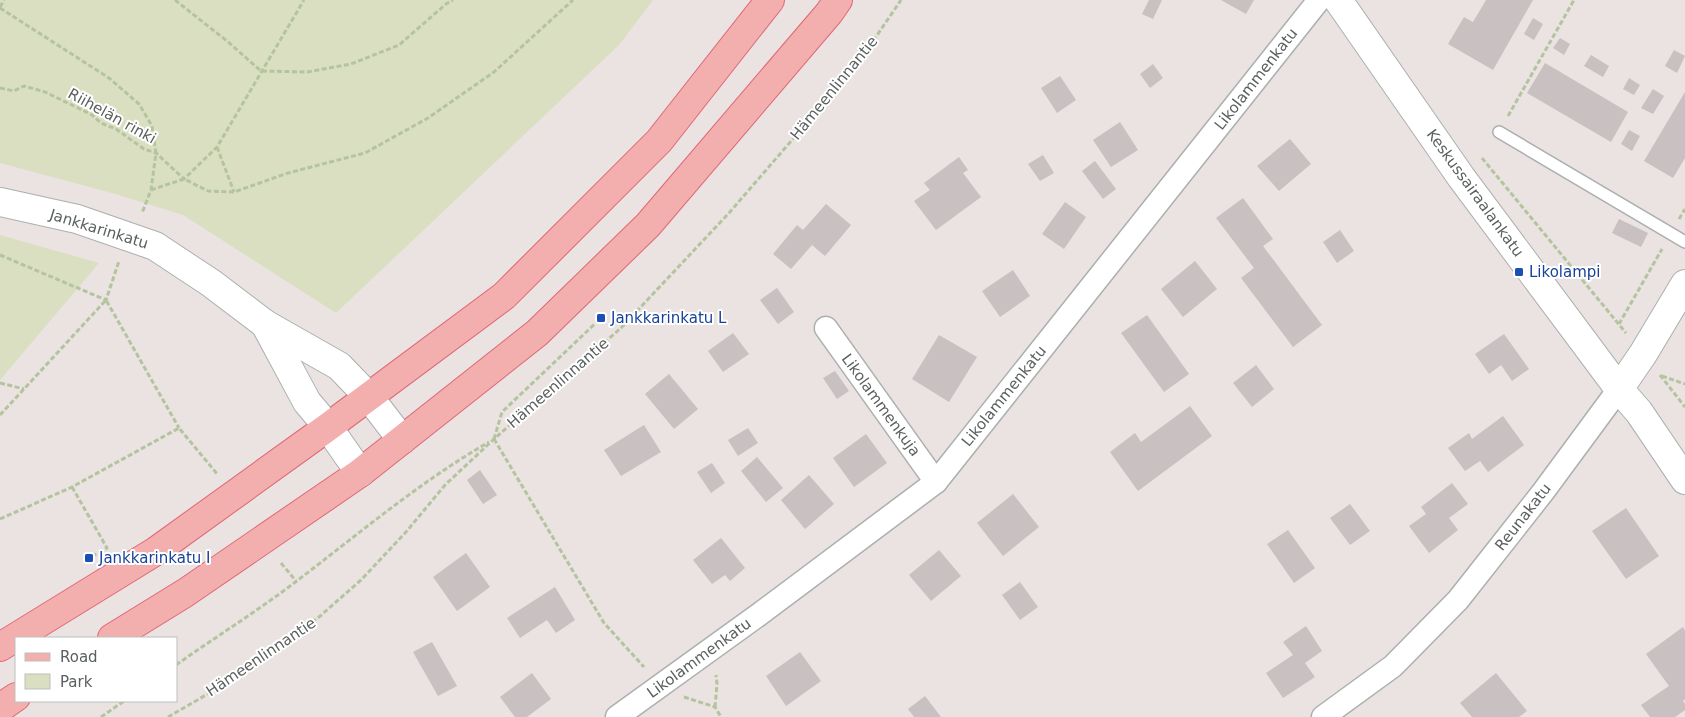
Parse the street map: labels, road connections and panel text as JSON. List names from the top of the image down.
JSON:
{
  "streets": {
    "street": [
      "Likolammenkatu",
      "Keskussairaalankatu",
      "Jankkarinkatu",
      "Likolammenkuja",
      "Reunakatu"
    ],
    "path": ["Hämeenlinnantie", "Riihelän rinki"]
  },
  "crossings": [
    ["Likolammenkatu", "Keskussairaalankatu"],
    ["Likolammenkatu", "Likolammenkuja"],
    ["Keskussairaalankatu", "Reunakatu"]
  ],
  "places": {
    "transit": ["Likolampi", "Jankkarinkatu L", "Jankkarinkatu I"]
  },
  "legend": ["Road", "Park"]
}
